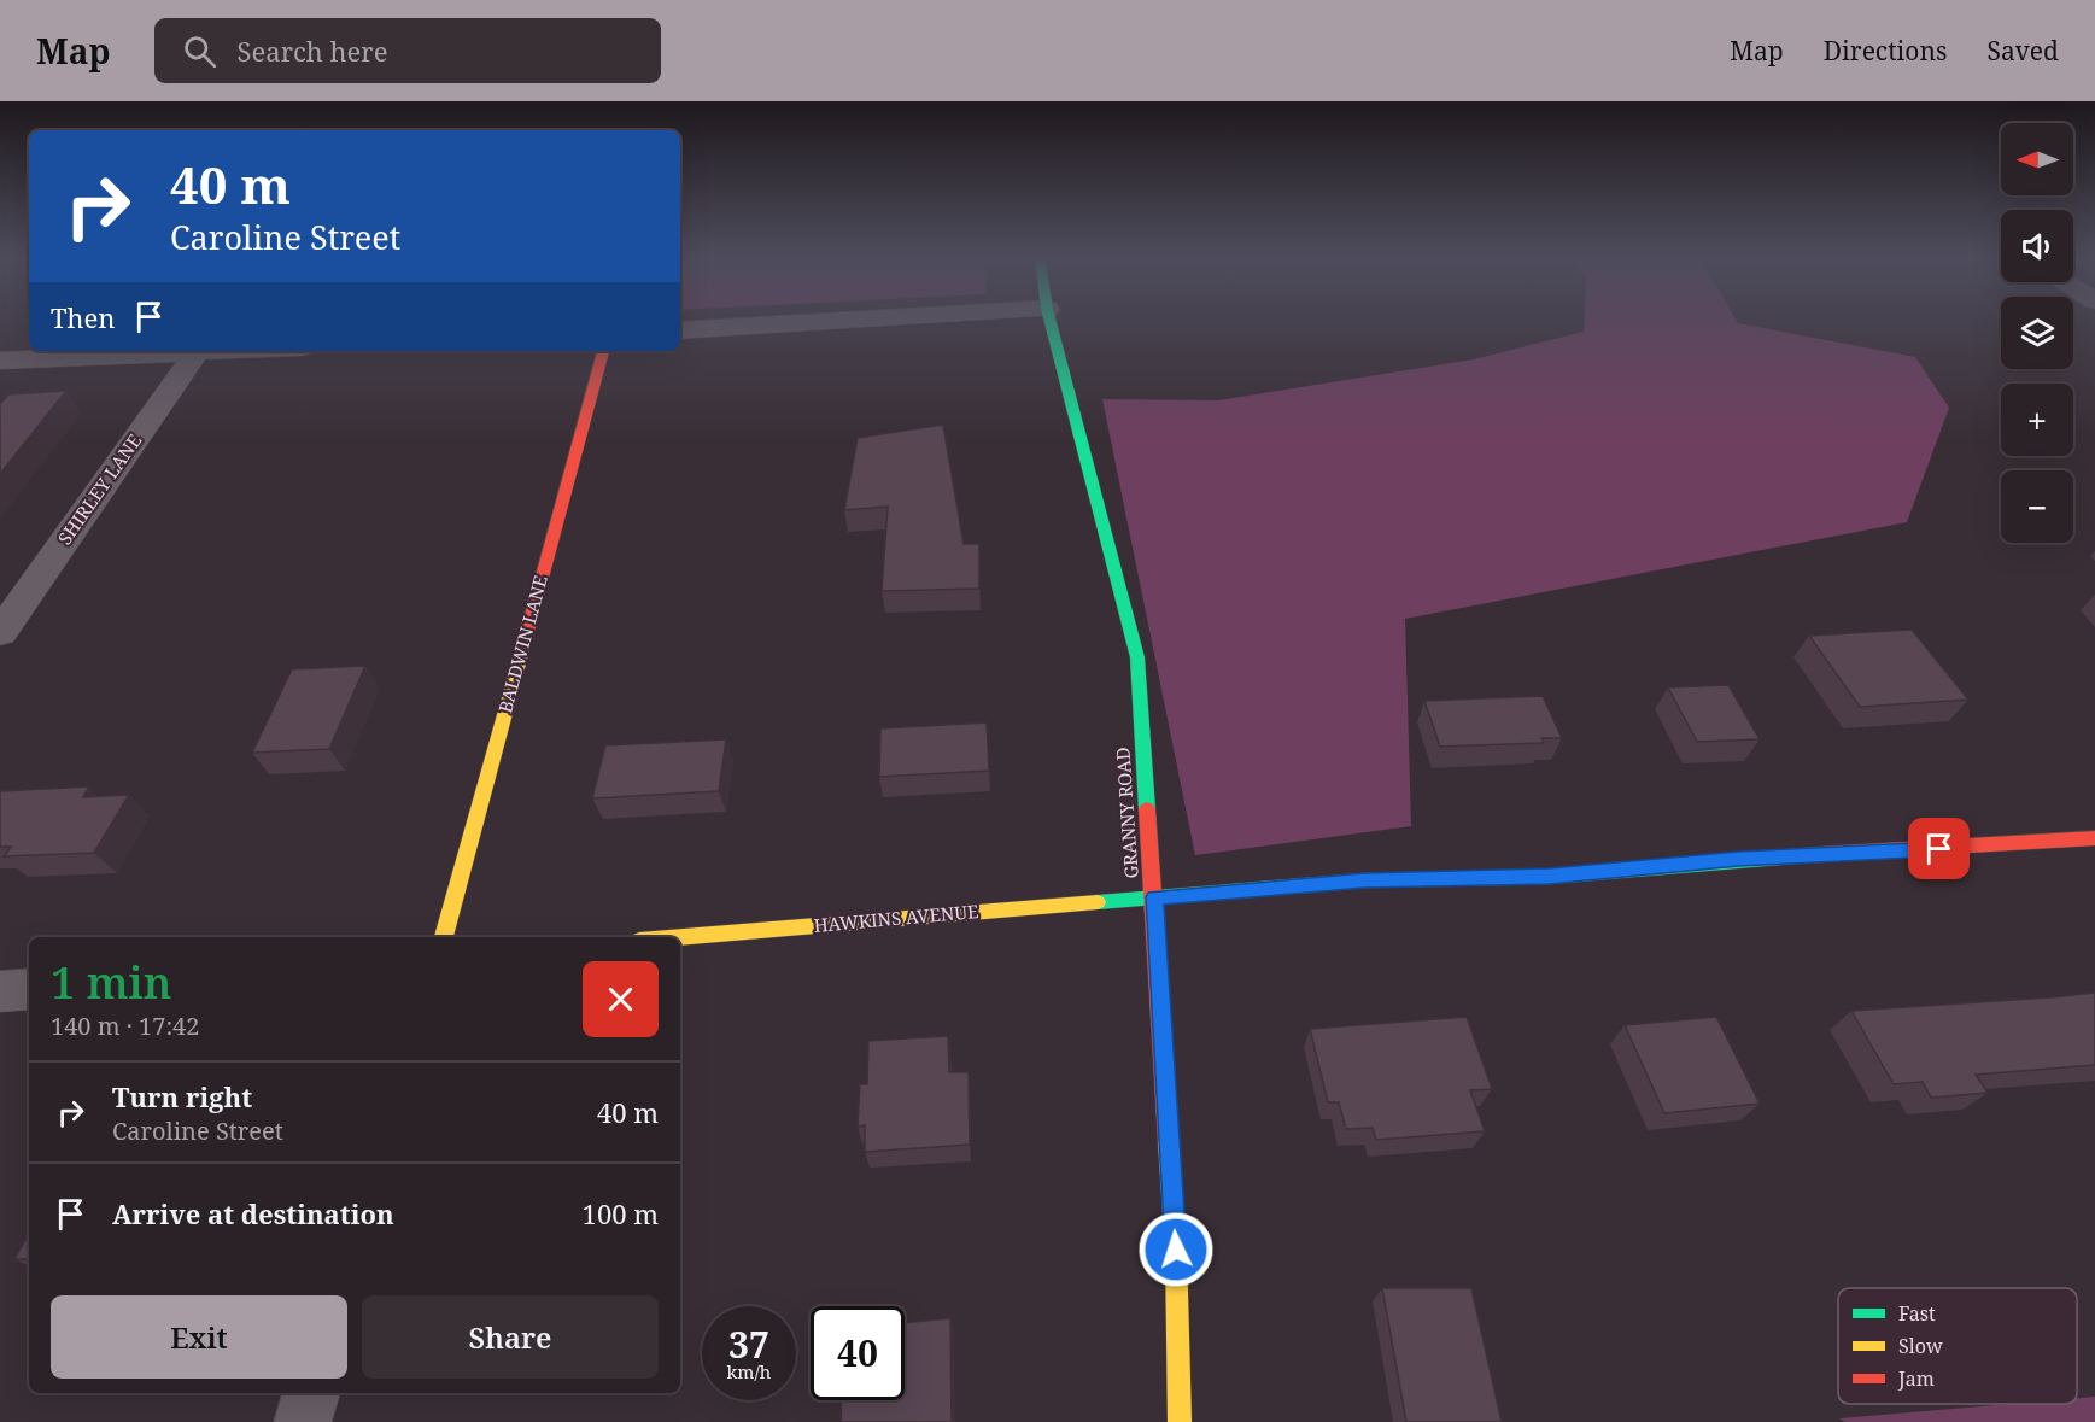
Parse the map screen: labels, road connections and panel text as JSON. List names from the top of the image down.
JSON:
{
  "streets": {
    "street": [
      "SHIRLEY LANE",
      "BALDWIN LANE",
      "GRANNY ROAD",
      "HAWKINS AVENUE"
    ]
  },
  "crossings": [
    ["GRANNY ROAD", "HAWKINS AVENUE"]
  ],
  "legend": ["Fast", "Slow", "Jam"],
  "north": "left",
  "page": {
    "header": "Map",
    "search": "Search here",
    "nav": ["Map", "Directions", "Saved"],
    "map_buttons": ["+", "−"],
    "turn": ["40 m", "Caroline Street"],
    "then": "Then",
    "heading": ["1 min", "140 m · 17:42"],
    "list": [
      {
        "name": "Turn right",
        "note": "Caroline Street",
        "value": "40 m"
      },
      {
        "name": "Arrive at destination",
        "value": "100 m"
      }
    ],
    "buttons": ["Exit", "Share"],
    "speed": "37 km/h",
    "limit": "40"
  }
}
